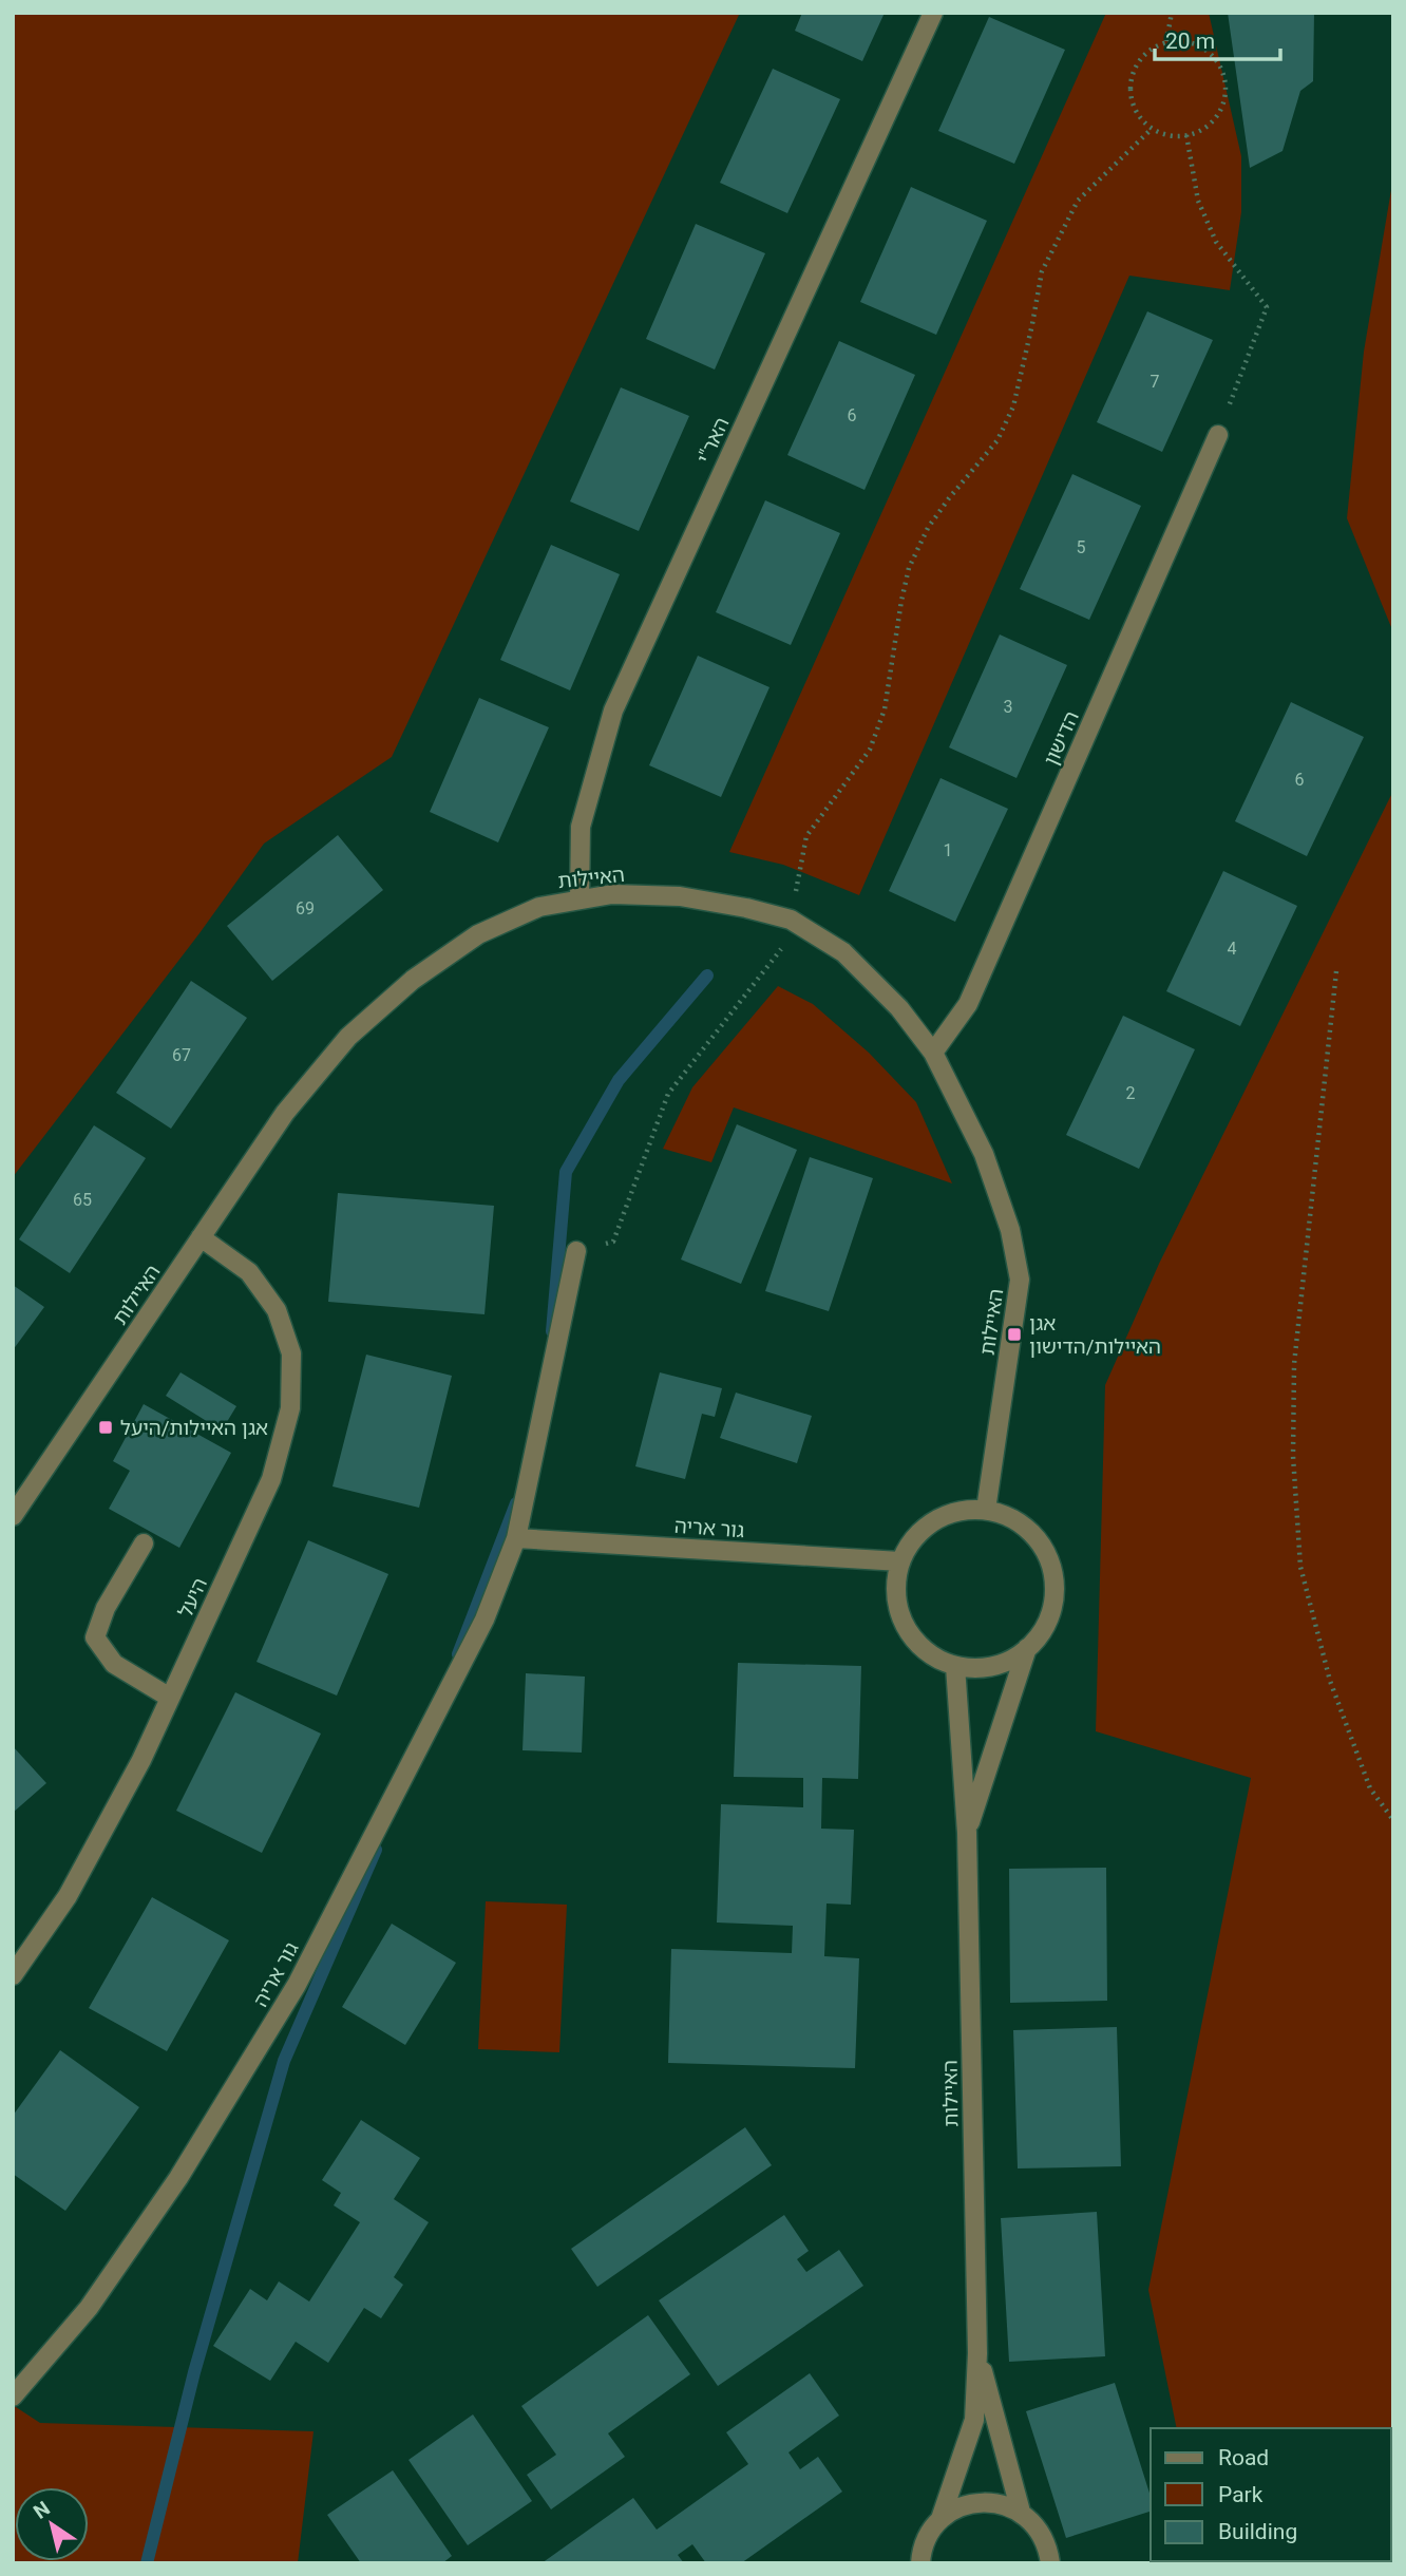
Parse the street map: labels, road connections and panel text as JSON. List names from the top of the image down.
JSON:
{
  "streets": {
    "street": [
      "האר\"י",
      "הדישון",
      "האיילות",
      "גור אריה",
      "היעל"
    ]
  },
  "crossings": [
    ["האר\"י", "האיילות"],
    ["הדישון", "האיילות"],
    ["האיילות", "גור אריה"],
    ["האיילות", "היעל"]
  ],
  "places": {
    "transit": ["אגן האיילות/הדישון", "אגן האיילות/היעל"]
  },
  "house_numbers": [
    "7",
    "6",
    "5",
    "3",
    "6",
    "1",
    "69",
    "4",
    "67",
    "2",
    "65"
  ],
  "legend": ["Road", "Park", "Building"],
  "scale_bar": "20 m",
  "north": "top left"
}
